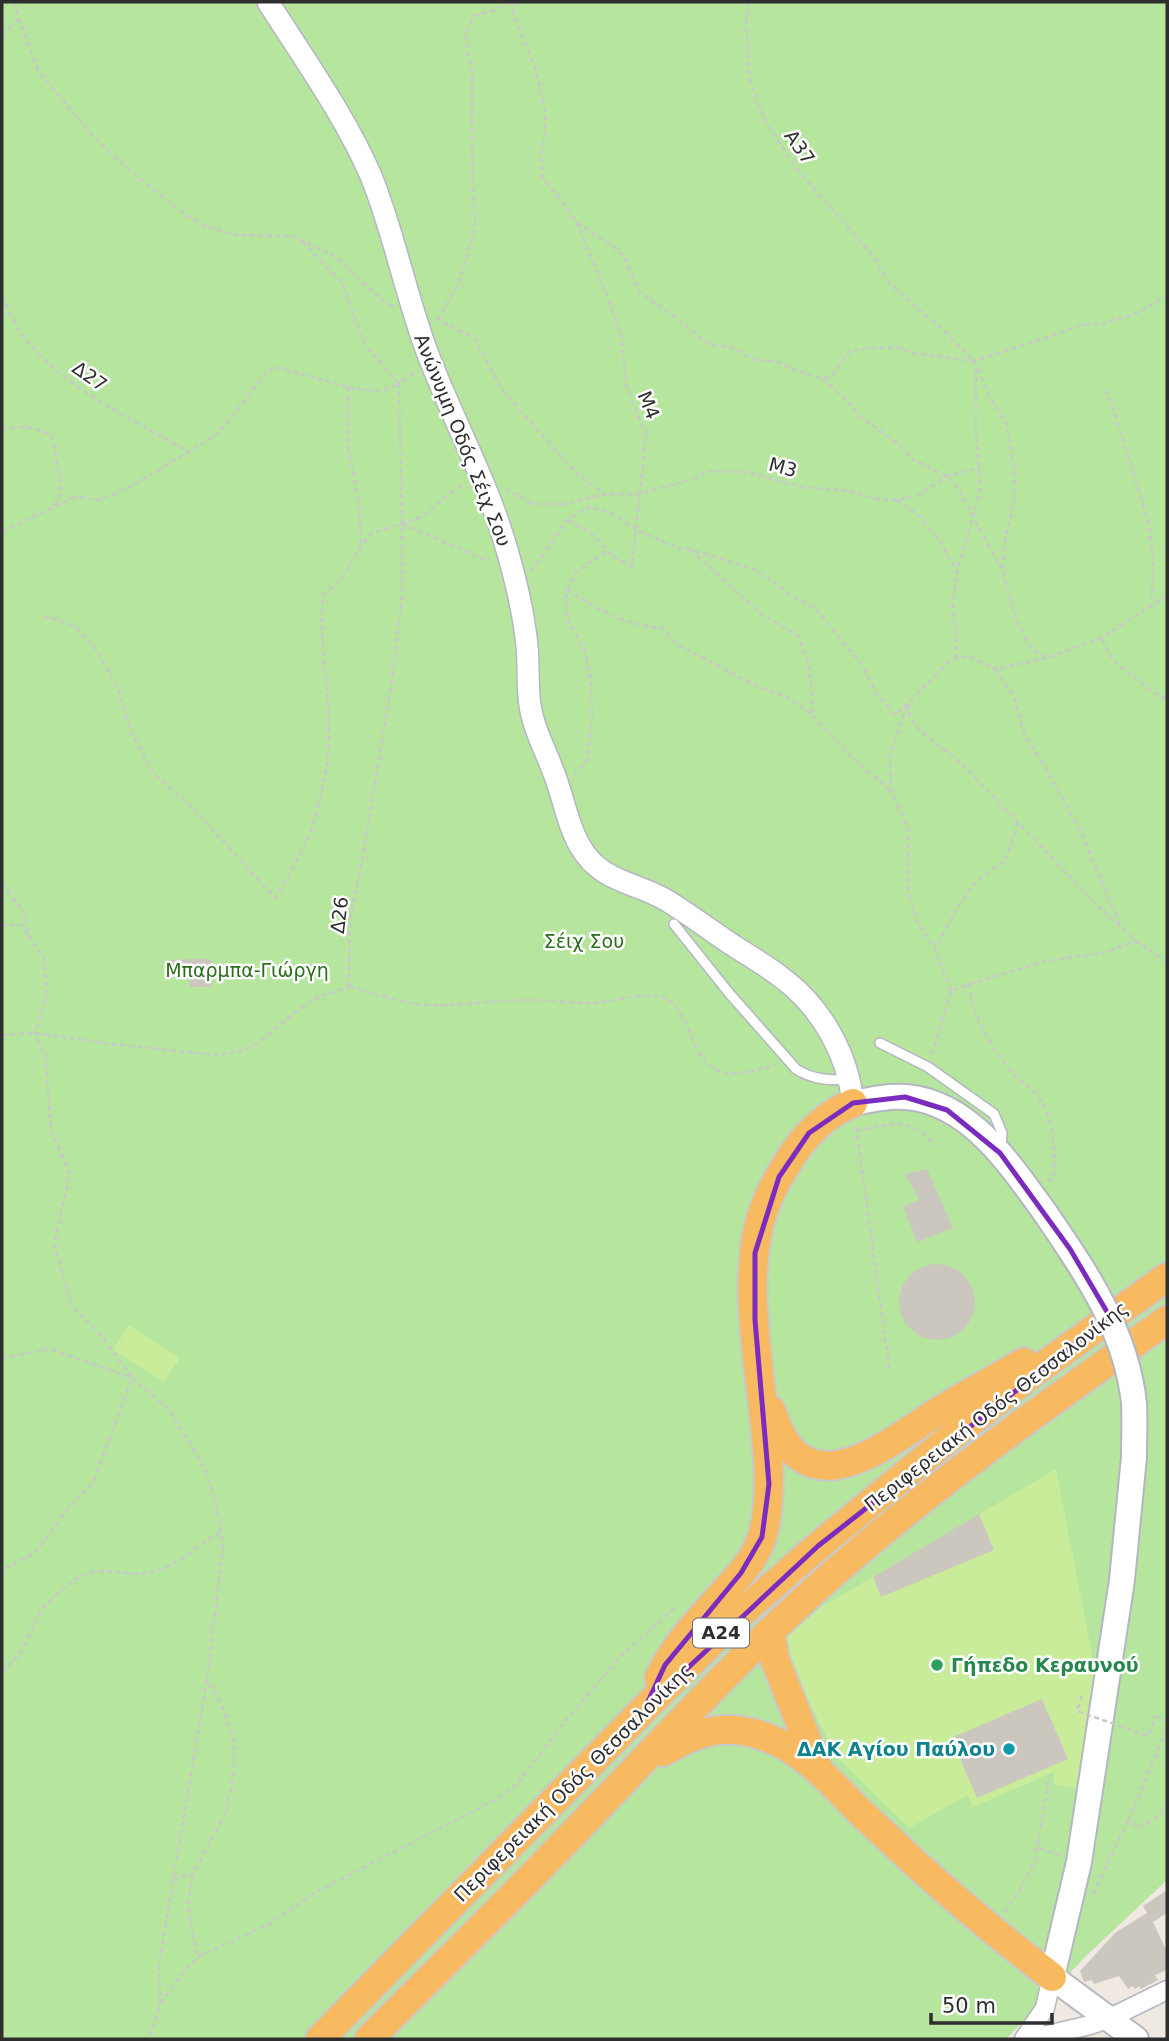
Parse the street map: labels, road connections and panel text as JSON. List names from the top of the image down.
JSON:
{
  "streets": {
    "highway": ["Περιφερειακή Οδός Θεσσαλονίκης", "Α24"],
    "street": ["Ανώνυμη Οδός Σέιχ Σου"],
    "path": [
      "Α37",
      "Δ27",
      "M4",
      "M3",
      "Δ26"
    ]
  },
  "crossings": [
    ["M4", "M3"],
    ["Ανώνυμη Οδός Σέιχ Σου", "M3"]
  ],
  "parks": ["Σέιχ Σου", "Μπαρμπα-Γιώργη"],
  "places": ["Γήπεδο Κεραυνού", "ΔΑΚ Αγίου Παύλου"],
  "scale_bar": "50 m"
}
